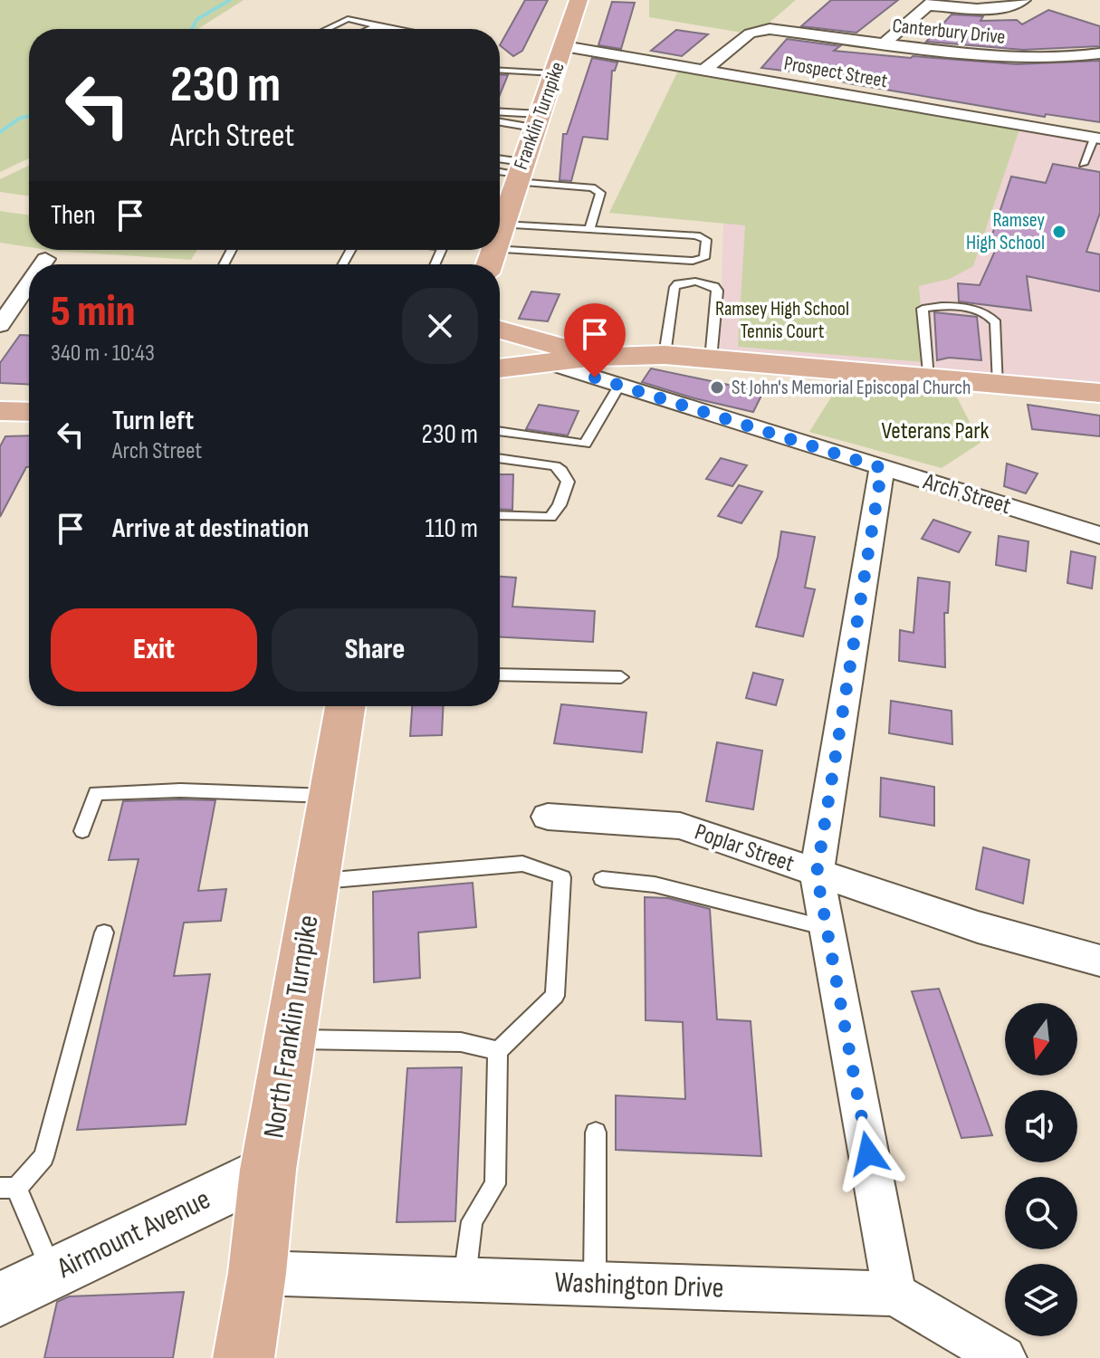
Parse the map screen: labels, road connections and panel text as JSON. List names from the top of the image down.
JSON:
{
  "streets": {
    "main road": ["Franklin Turnpike", "North Franklin Turnpike"],
    "street": [
      "Canterbury Drive",
      "Prospect Street",
      "Arch Street",
      "Poplar Street",
      "Airmount Avenue",
      "Washington Drive"
    ]
  },
  "crossings": [
    ["Canterbury Drive", "Prospect Street"],
    ["Prospect Street", "Franklin Turnpike"],
    ["North Franklin Turnpike", "Airmount Avenue"],
    ["North Franklin Turnpike", "Washington Drive"]
  ],
  "parks": ["Ramsey High School Tennis Court", "Veterans Park"],
  "places": ["Ramsey High School", "St John's Memorial Episcopal Church"],
  "north": "bottom",
  "page": {
    "turn": ["230 m", "Arch Street"],
    "then": "Then",
    "heading": ["5 min", "340 m · 10:43"],
    "list": [
      {
        "name": "Turn left",
        "note": "Arch Street",
        "value": "230 m"
      },
      {
        "name": "Arrive at destination",
        "value": "110 m"
      }
    ],
    "buttons": ["Exit", "Share"]
  }
}
